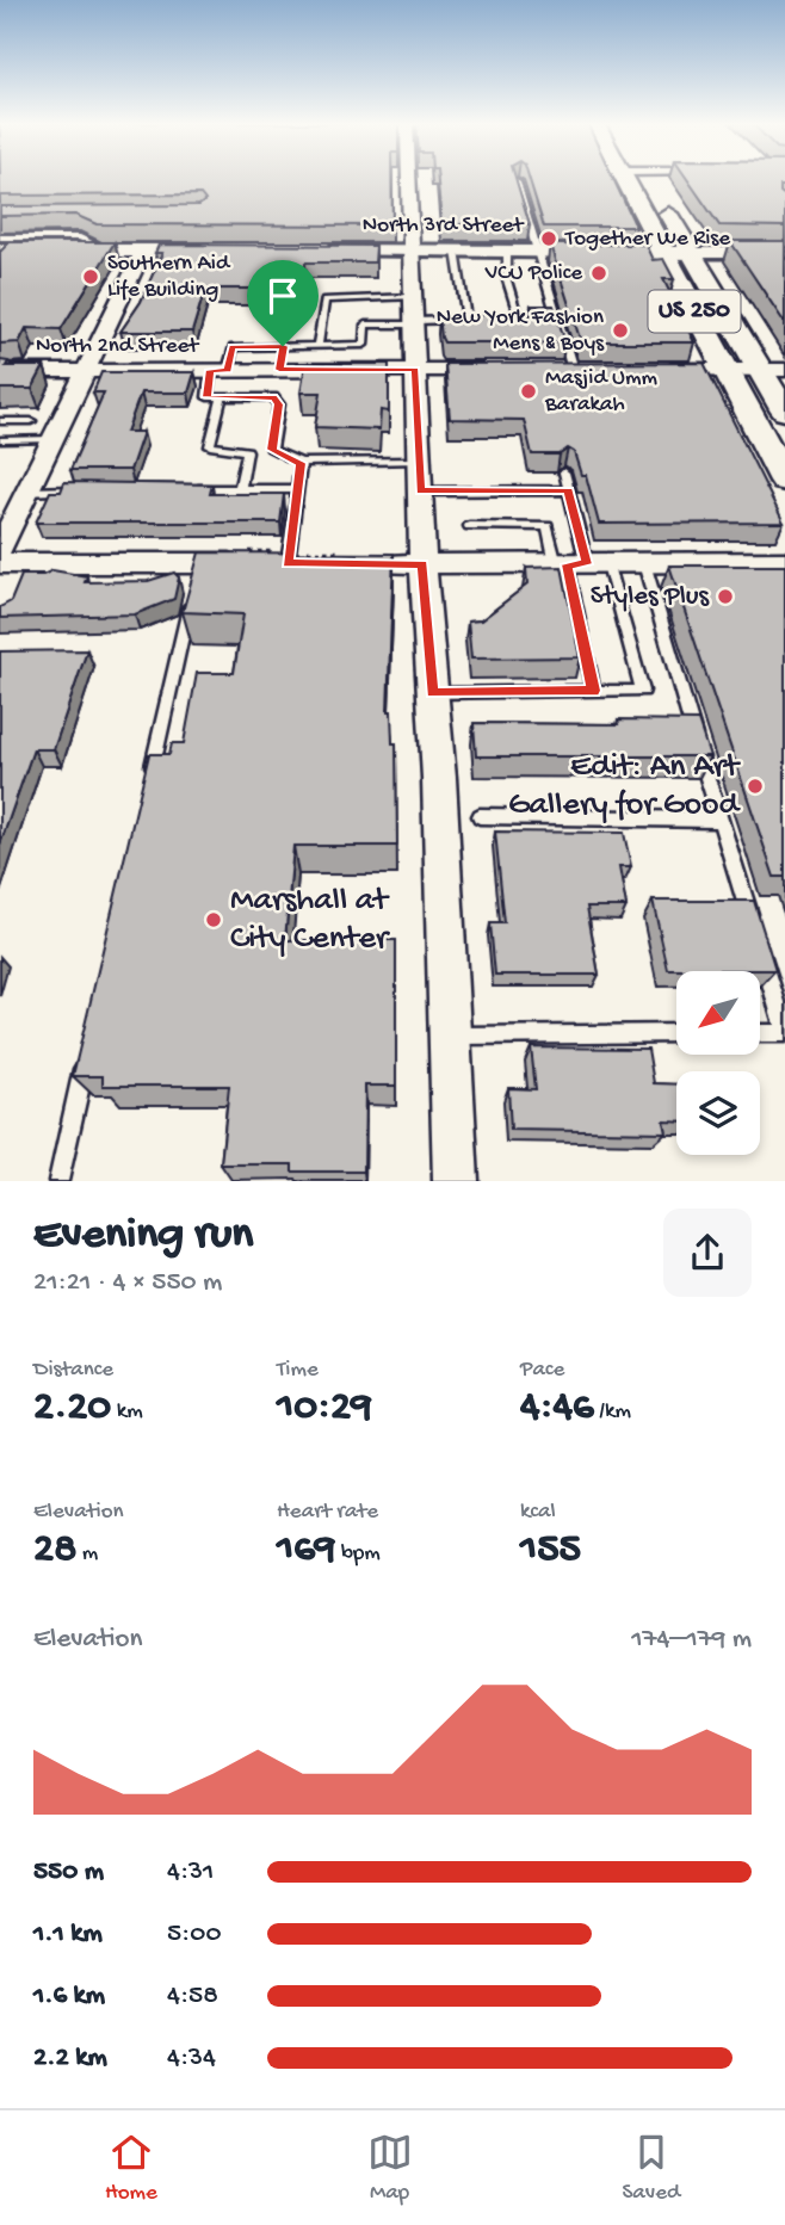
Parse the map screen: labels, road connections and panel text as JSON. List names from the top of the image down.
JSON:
{
  "streets": {
    "main road": ["North 3rd Street", "US 250"],
    "street": ["North 2nd Street"]
  },
  "crossings": [
    ["North 3rd Street", "US 250"]
  ],
  "places": [
    "Together We Rise",
    "VCU Police",
    "Southern Aid Life Building",
    "New York Fashion Mens & Boys",
    "Masjid Umm Barakah",
    "Styles Plus",
    "Edit: An Art Gallery for Good",
    "Marshall at City Center"
  ],
  "north": "bottom left",
  "page": {
    "heading": ["Evening run", "21:21 · 4 × 550 m"],
    "stats": [
      ["Distance", "2.20 km"],
      ["Time", "10:29"],
      ["Pace", "4:46 /km"],
      ["Elevation", "28 m"],
      ["Heart rate", "169 bpm"],
      ["kcal", "155"]
    ],
    "chart": ["Elevation", "174–179 m"],
    "list": [
      {
        "name": "550 m",
        "note": "4:31"
      },
      {
        "name": "1.1 km",
        "note": "5:00"
      },
      {
        "name": "1.6 km",
        "note": "4:58"
      },
      {
        "name": "2.2 km",
        "note": "4:34"
      }
    ],
    "tabs": ["Home", "Map", "Saved"]
  }
}
